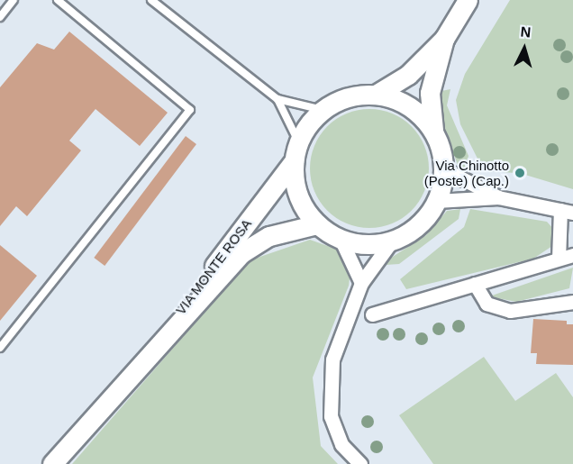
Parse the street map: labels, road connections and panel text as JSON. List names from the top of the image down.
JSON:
{
  "streets": {
    "main road": ["VIA MONTE ROSA"]
  },
  "places": ["Via Chinotto (Poste) (Cap.)"],
  "north": "top"
}
